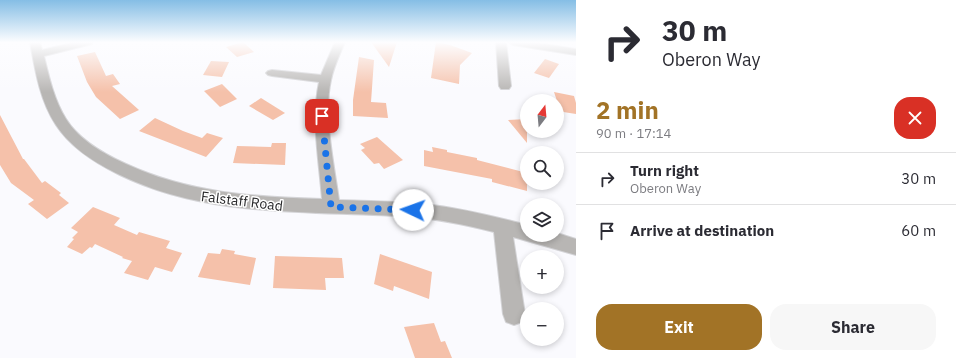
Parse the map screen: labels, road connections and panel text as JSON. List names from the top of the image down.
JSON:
{
  "streets": {
    "street": ["Falstaff Road"]
  },
  "north": "top",
  "page": {
    "turn": ["30 m", "Oberon Way"],
    "heading": ["2 min", "90 m · 17:14"],
    "map_buttons": ["+", "−"],
    "list": [
      {
        "name": "Turn right",
        "note": "Oberon Way",
        "value": "30 m"
      },
      {
        "name": "Arrive at destination",
        "value": "60 m"
      }
    ],
    "buttons": ["Exit", "Share"]
  }
}
